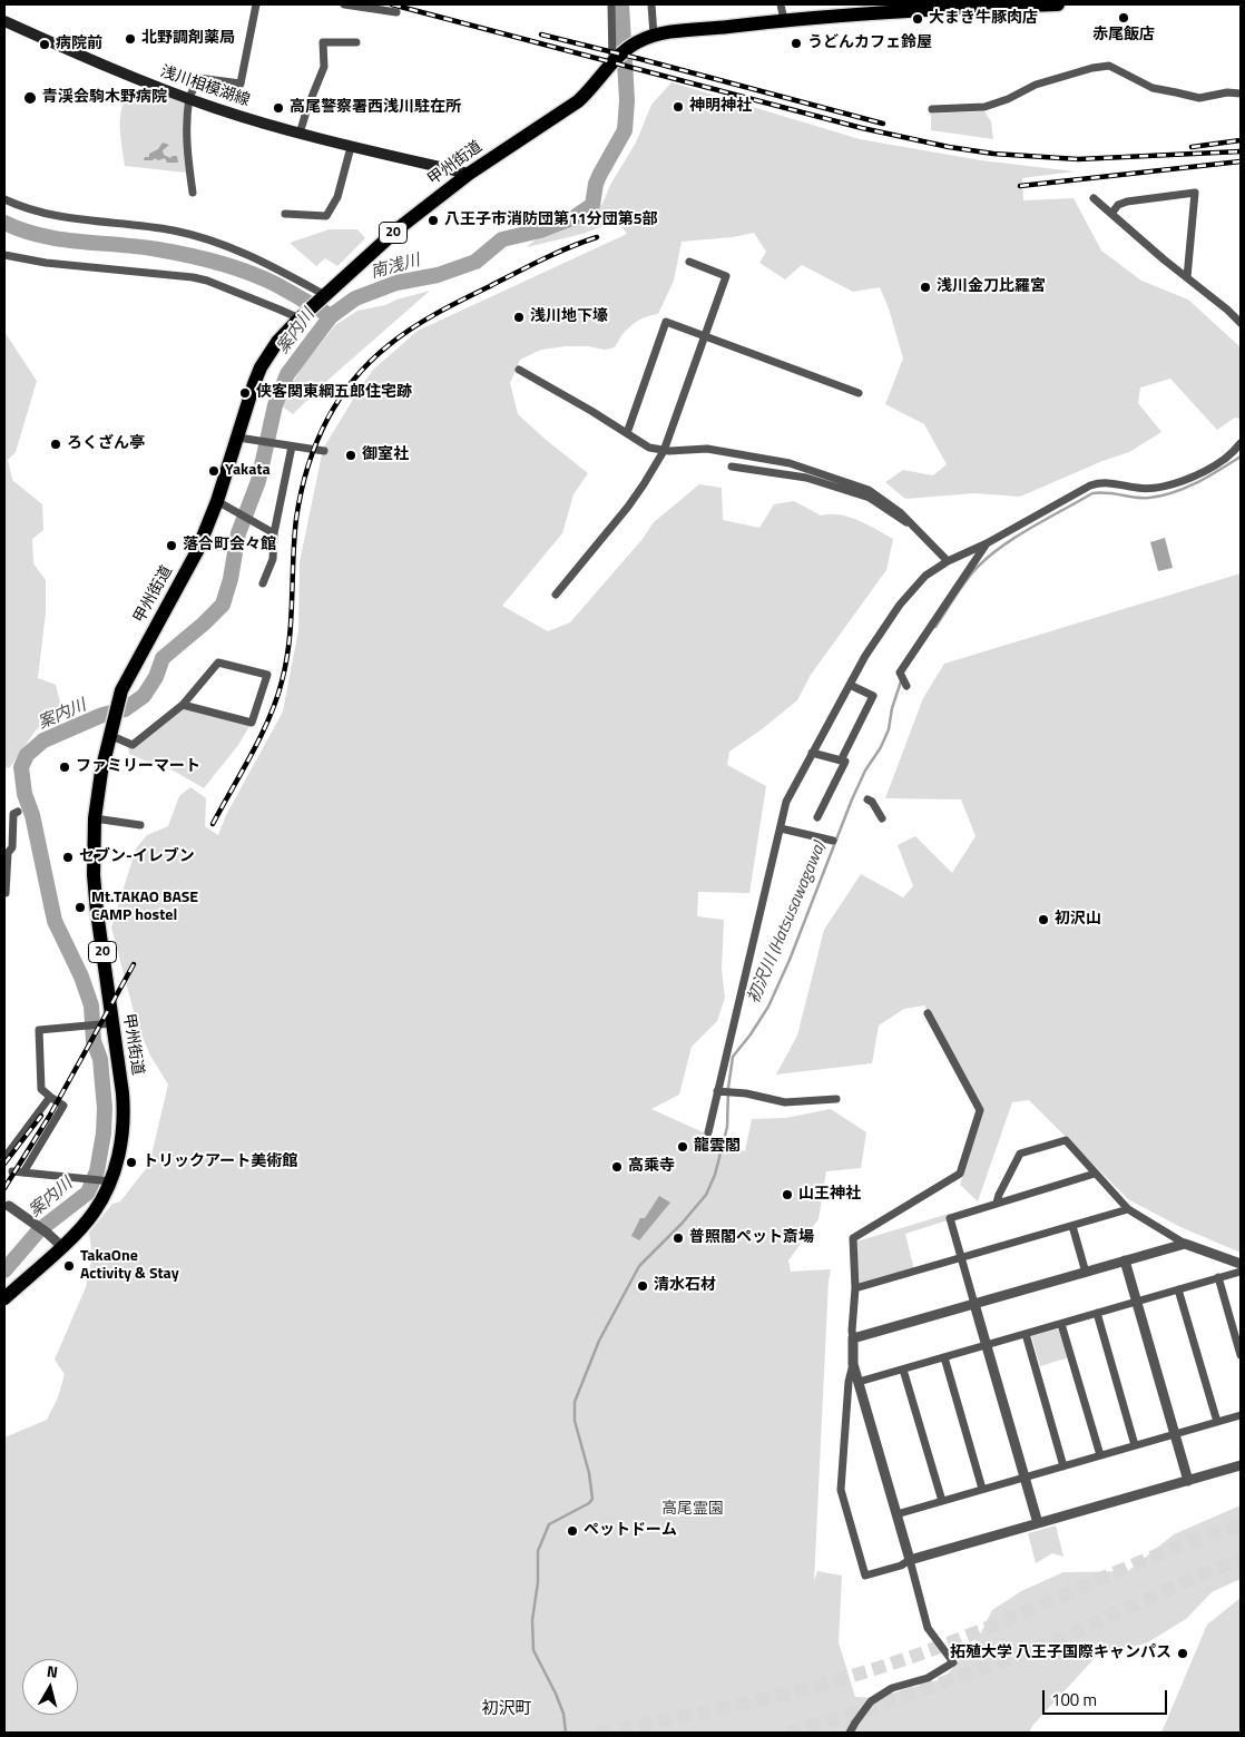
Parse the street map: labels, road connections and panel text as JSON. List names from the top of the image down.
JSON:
{
  "streets": {
    "highway": ["甲州街道", "20"],
    "main road": ["浅川相模湖線"]
  },
  "crossings": [
    ["浅川相模湖線", "甲州街道"]
  ],
  "districts": ["初沢町"],
  "water": ["南浅川", "案内川", "初沢川 (Hatsusawagawa)"],
  "parks": ["高尾霊園"],
  "places": [
    "赤尾飯店",
    "大まき牛豚肉店",
    "北野調剤薬局",
    "うどんカフェ鈴屋",
    "病院前",
    "青渓会駒木野病院",
    "神明神社",
    "高尾警察署西浅川駐在所",
    "八王子市消防団第11分団第5部",
    "浅川金刀比羅宮",
    "浅川地下壕",
    "侠客関東綱五郎住宅跡",
    "ろくざん亭",
    "御室社",
    "Yakata",
    "落合町会々館",
    "ファミリーマート",
    "セブン-イレブン",
    "Mt.TAKAO BASE CAMP hostel",
    "初沢山",
    "龍雲閣",
    "トリックアート美術館",
    "高乘寺",
    "山王神社",
    "普照閣ペット斎場",
    "TakaOne Activity & Stay",
    "清水石材",
    "ペットドーム",
    "拓殖大学 八王子国際キャンパス"
  ],
  "scale_bar": "100 m",
  "north": "top"
}
